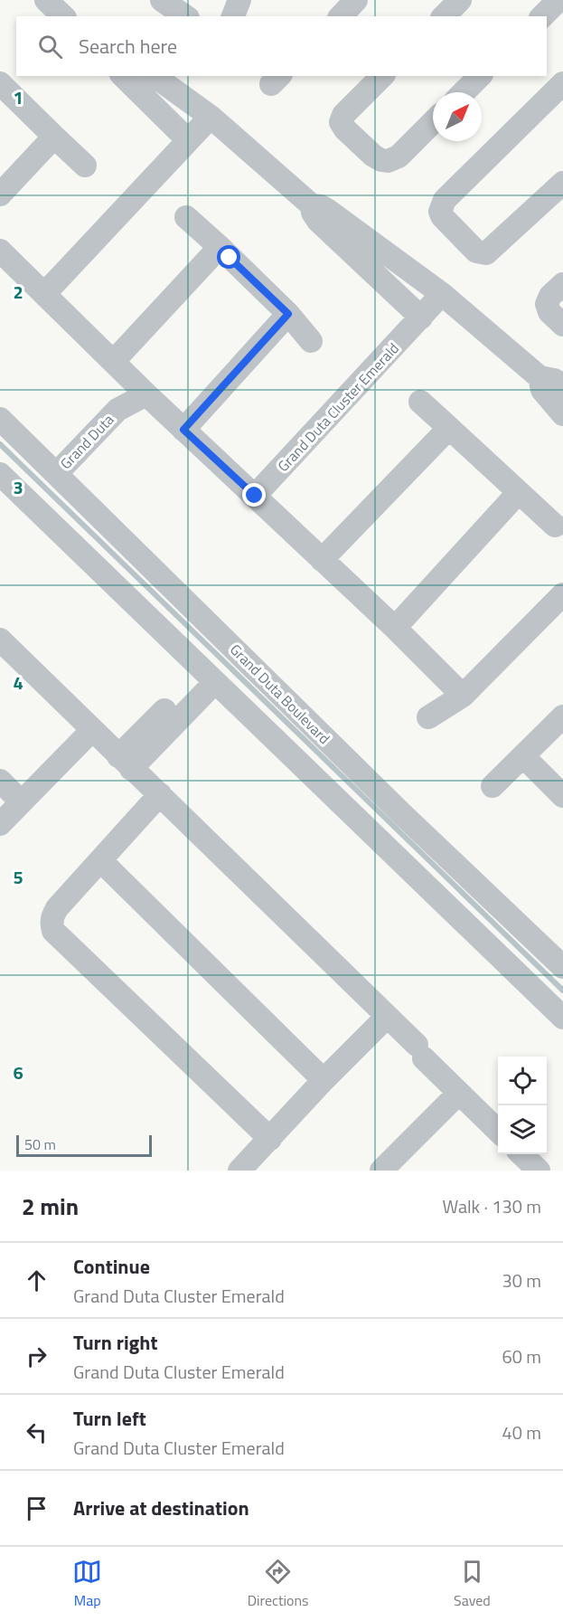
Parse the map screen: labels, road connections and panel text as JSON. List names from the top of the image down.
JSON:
{
  "streets": {
    "street": ["Grand Duta Cluster Emerald", "Grand Duta", "Grand Duta Boulevard"]
  },
  "crossings": [
    ["Grand Duta", "Grand Duta Boulevard"]
  ],
  "scale_bar": "50 m",
  "north": "top right",
  "page": {
    "search": "Search here",
    "scale": "50 m",
    "heading": ["2 min", "Walk · 130 m"],
    "list": [
      ["Continue", "Grand Duta Cluster Emerald", "30 m"],
      ["Turn right", "Grand Duta Cluster Emerald", "60 m"],
      ["Turn left", "Grand Duta Cluster Emerald", "40 m"],
      "Arrive at destination"
    ],
    "nav": ["Map", "Directions", "Saved"]
  },
  "grid": {
    "rows": [
      "1",
      "2",
      "3",
      "4",
      "5",
      "6"
    ]
  }
}
